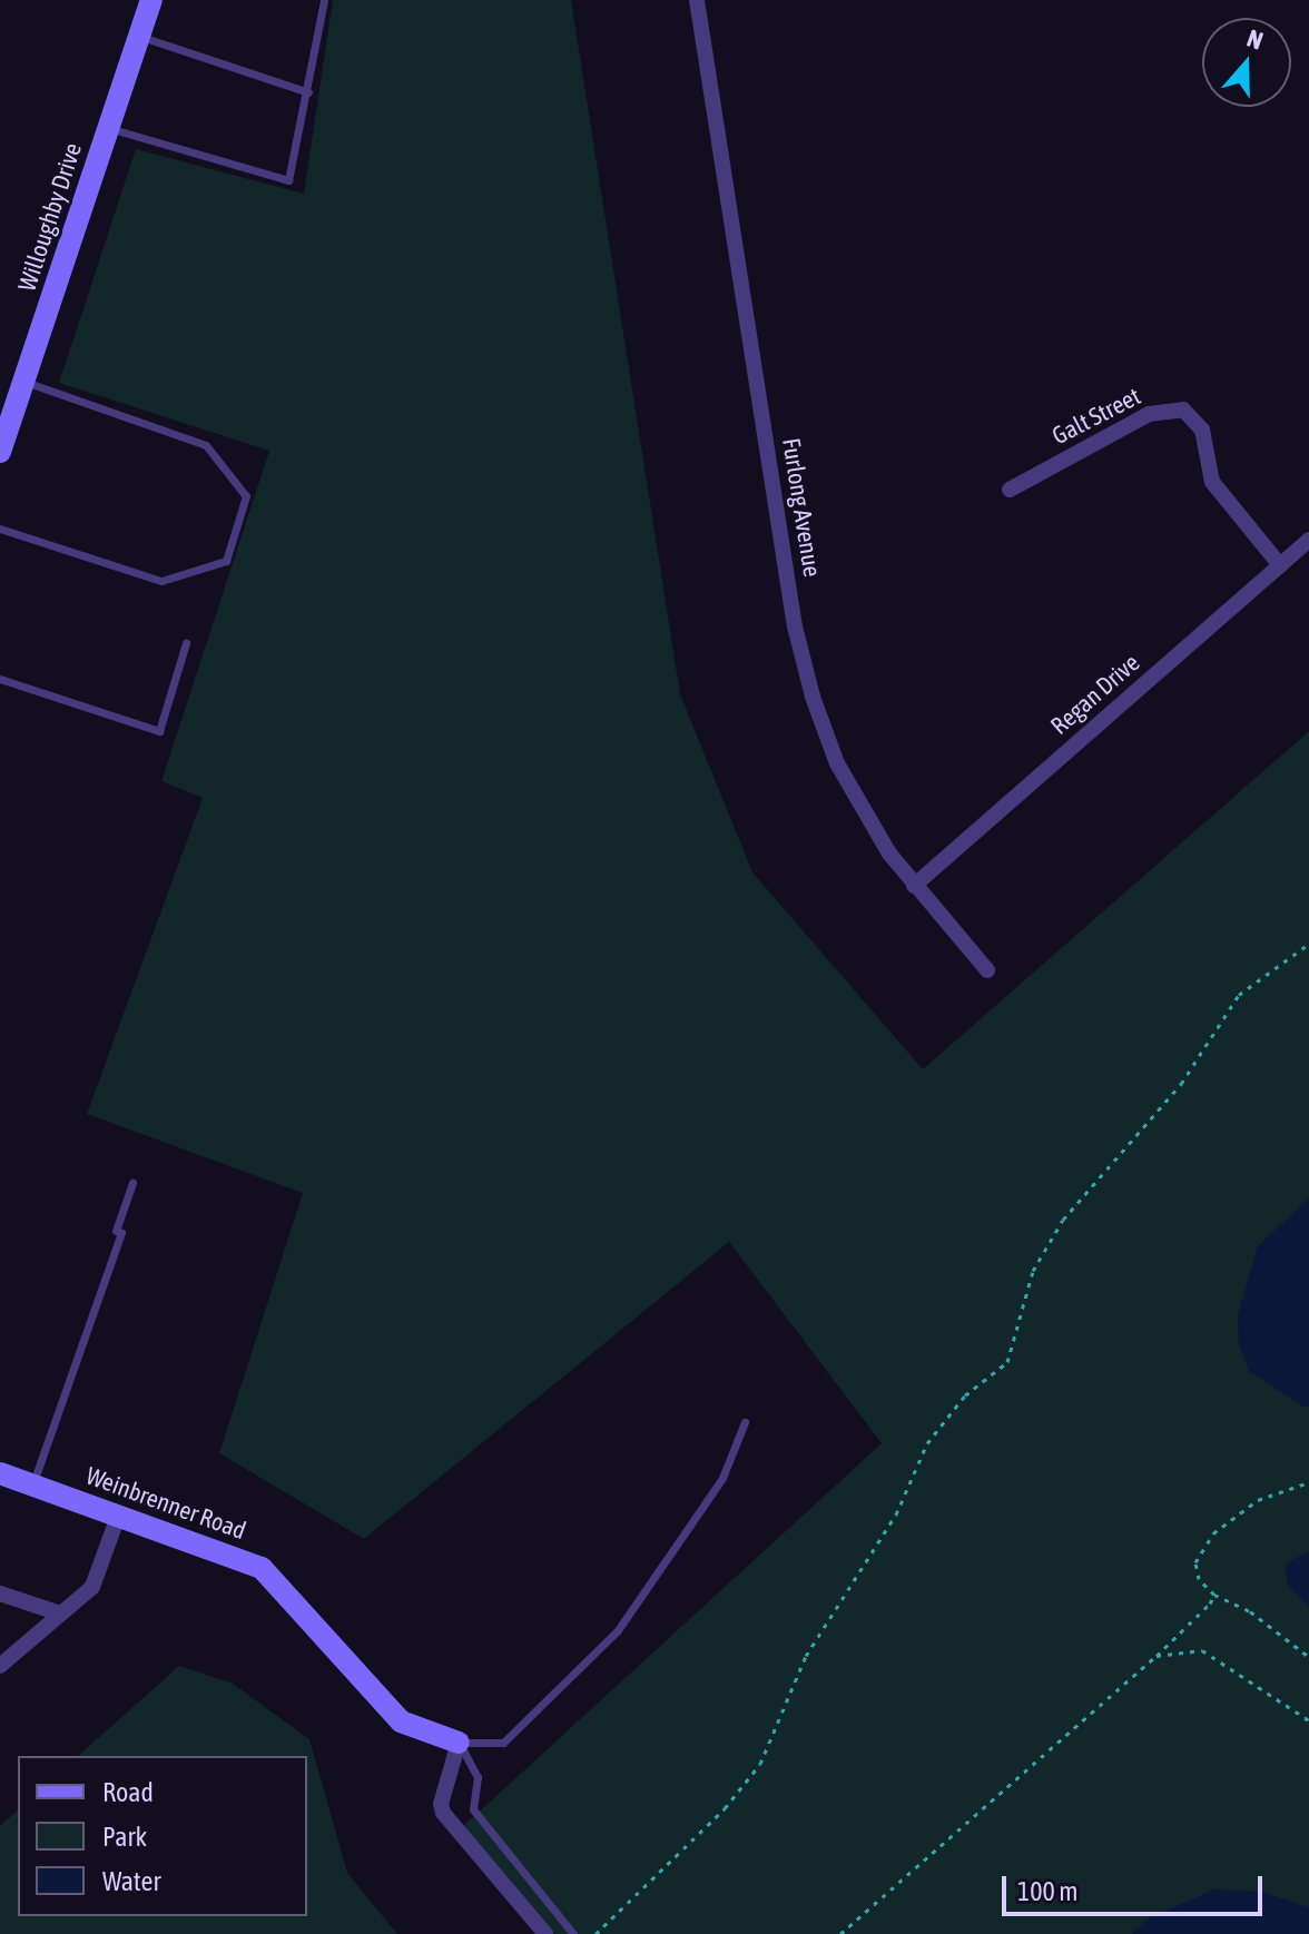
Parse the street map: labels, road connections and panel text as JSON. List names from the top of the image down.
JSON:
{
  "streets": {
    "street": [
      "Willoughby Drive",
      "Galt Street",
      "Furlong Avenue",
      "Regan Drive",
      "Weinbrenner Road"
    ]
  },
  "crossings": [
    ["Galt Street", "Regan Drive"],
    ["Furlong Avenue", "Regan Drive"]
  ],
  "legend": ["Road", "Park", "Water"],
  "scale_bar": "100 m",
  "north": "top"
}
